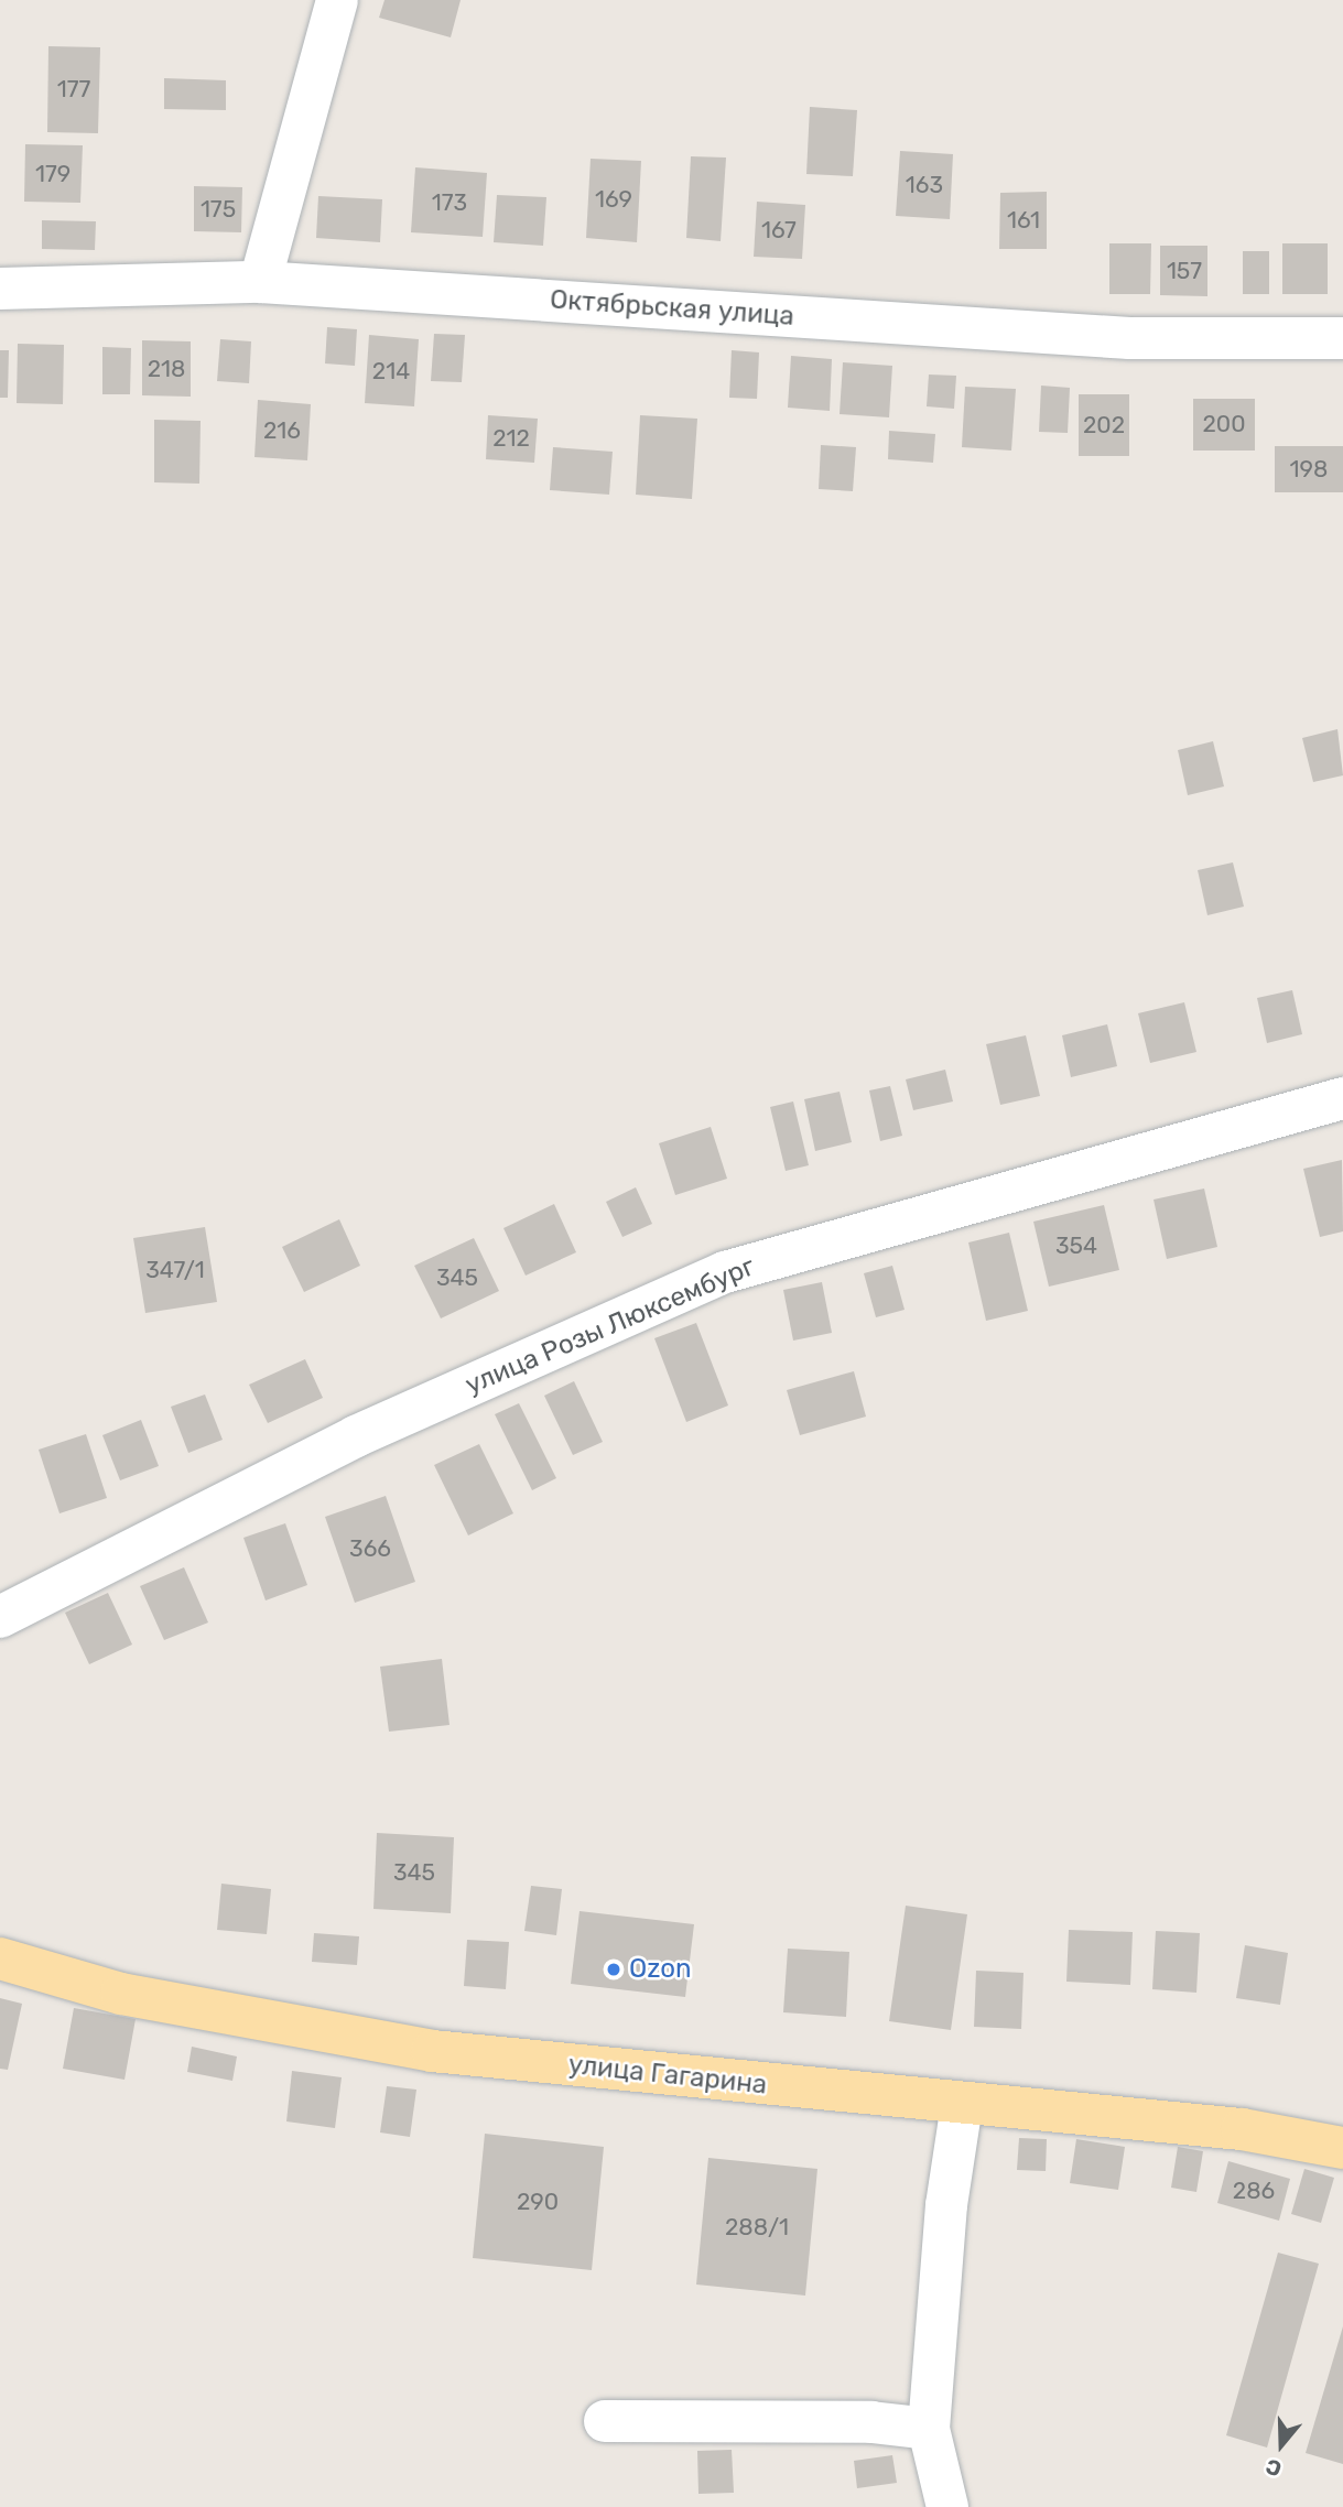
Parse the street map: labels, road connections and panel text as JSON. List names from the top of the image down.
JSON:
{
  "streets": {
    "main road": ["улица Гагарина"],
    "street": ["Октябрьская улица", "улица Розы Люксембург"]
  },
  "places": ["Ozon"],
  "house_numbers": [
    "177",
    "179",
    "163",
    "169",
    "173",
    "175",
    "161",
    "167",
    "157",
    "218",
    "214",
    "200",
    "202",
    "216",
    "212",
    "198",
    "354",
    "347/1",
    "345",
    "366",
    "345",
    "286",
    "290",
    "288/1"
  ],
  "north": "bottom"
}
